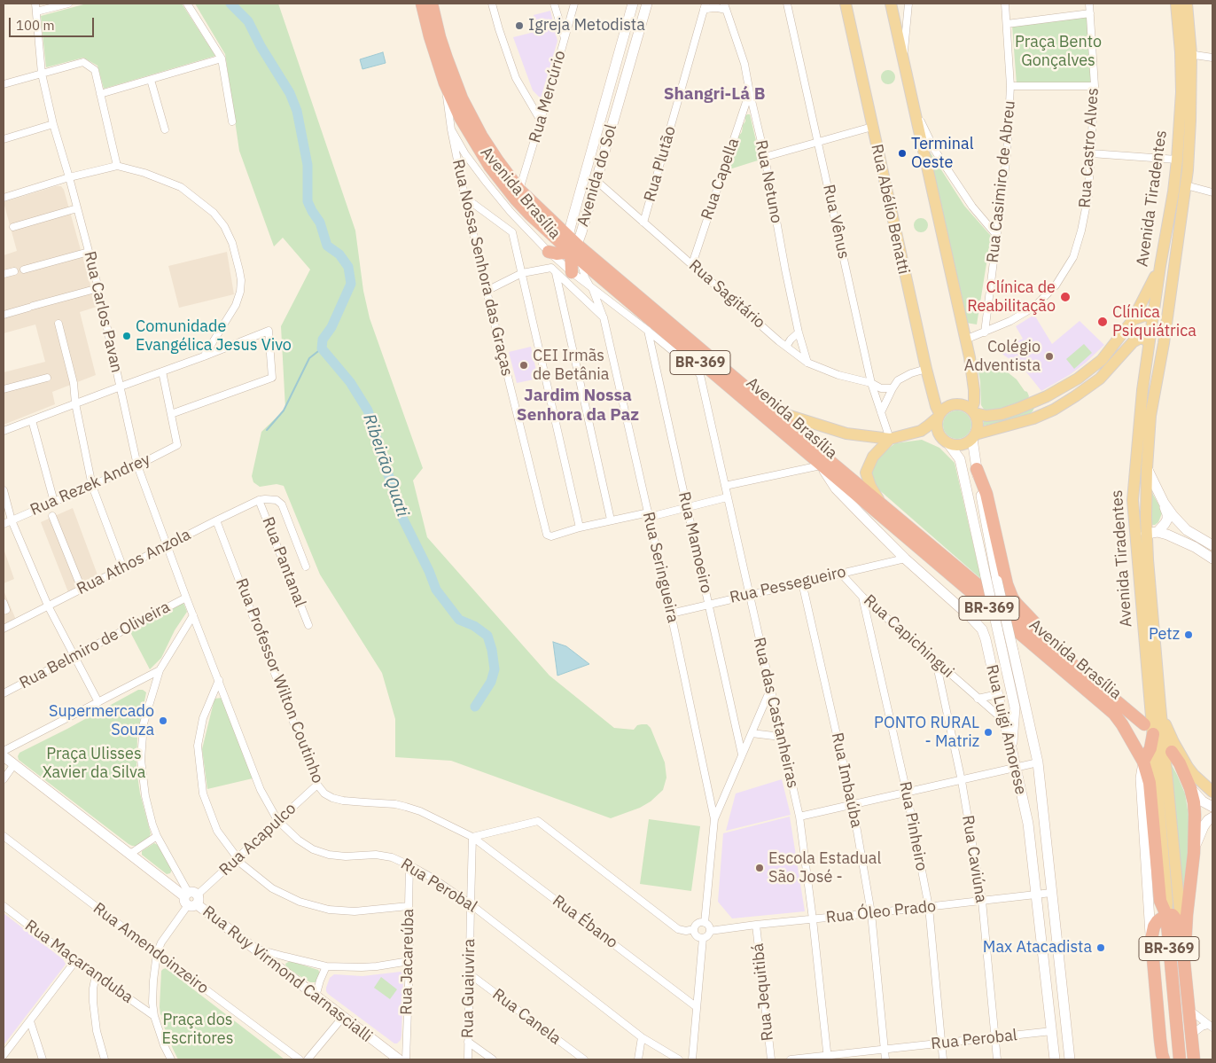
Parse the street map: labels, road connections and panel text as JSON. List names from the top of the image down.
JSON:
{
  "streets": {
    "highway": ["Avenida Brasília", "Avenida Tiradentes", "BR-369"],
    "main road": ["Rua Abélio Benatti"],
    "street": [
      "Rua Mercúrio",
      "Rua Castro Alves",
      "Rua Plutão",
      "Avenida do Sol",
      "Rua Capella",
      "Rua Netuno",
      "Rua Casimiro de Abreu",
      "Rua Vênus",
      "Rua Nossa Senhora das Graças",
      "Rua Sagitário",
      "Rua Carlos Pavan",
      "Rua Rezek Andrey",
      "Rua Mamoeiro",
      "Rua Athos Anzola",
      "Rua Pantanal",
      "Rua Seringueira",
      "Rua Pessegueiro",
      "Rua Capichingui",
      "Rua Belmiro de Oliveira",
      "Rua Professor Wilton Coutinho",
      "Rua das Castanheiras",
      "Rua Luigi Amorese",
      "Rua Imbaúba",
      "Rua Pinheiro",
      "Rua Acapulco",
      "Rua Caviúna",
      "Rua Perobal",
      "Rua Óleo Prado",
      "Rua Ébano",
      "Rua Amendoinzeiro",
      "Rua Maçaranduba",
      "Rua Jacareúba",
      "Rua Ruy Virmond Carnascialli",
      "Rua Guaiuvira",
      "Rua Jequitibá",
      "Rua Canela"
    ]
  },
  "crossings": [
    ["Rua Mercúrio", "Avenida Brasília"],
    ["Rua Castro Alves", "Rua Casimiro de Abreu"],
    ["Rua Plutão", "Rua Sagitário"],
    ["Avenida do Sol", "Avenida Brasília"],
    ["Avenida do Sol", "Rua Sagitário"],
    ["Avenida do Sol", "Rua Seringueira"],
    ["Rua Capella", "Rua Netuno"],
    ["Rua Capella", "Rua Sagitário"],
    ["Rua Netuno", "Rua Sagitário"],
    ["Avenida Brasília", "Rua Nossa Senhora das Graças"],
    ["Avenida Brasília", "BR-369"],
    ["Avenida Brasília", "Rua Mamoeiro"],
    ["Avenida Brasília", "Rua Seringueira"],
    ["Avenida Brasília", "Rua das Castanheiras"],
    ["Avenida Brasília", "Rua Luigi Amorese"],
    ["Avenida Tiradentes", "BR-369"],
    ["Rua Abélio Benatti", "Rua Luigi Amorese"],
    ["Rua Vênus", "Rua Sagitário"],
    ["Rua Carlos Pavan", "Rua Rezek Andrey"],
    ["Rua Carlos Pavan", "Rua Athos Anzola"],
    ["Rua Carlos Pavan", "Rua Belmiro de Oliveira"],
    ["Rua Carlos Pavan", "Rua Perobal"],
    ["Rua Mamoeiro", "Rua Pessegueiro"],
    ["Rua Athos Anzola", "Rua Pantanal"],
    ["Rua Athos Anzola", "Rua Professor Wilton Coutinho"],
    ["Rua Seringueira", "Rua Pessegueiro"],
    ["Rua Pessegueiro", "Rua Capichingui"],
    ["Rua Pessegueiro", "Rua das Castanheiras"],
    ["Rua Pessegueiro", "Rua Luigi Amorese"],
    ["Rua Pessegueiro", "Rua Imbaúba"],
    ["Rua Capichingui", "Rua Luigi Amorese"],
    ["Rua Capichingui", "Rua Pinheiro"],
    ["Rua Capichingui", "Rua Caviúna"],
    ["Rua Professor Wilton Coutinho", "Rua Acapulco"],
    ["Rua Professor Wilton Coutinho", "Rua Ébano"],
    ["Rua Professor Wilton Coutinho", "Rua Guaiuvira"],
    ["Rua das Castanheiras", "Rua Perobal"],
    ["Rua das Castanheiras", "Rua Óleo Prado"],
    ["Rua Luigi Amorese", "Rua Perobal"],
    ["Rua Luigi Amorese", "Rua Óleo Prado"],
    ["Rua Imbaúba", "Rua Perobal"],
    ["Rua Imbaúba", "Rua Óleo Prado"],
    ["Rua Pinheiro", "Rua Perobal"],
    ["Rua Pinheiro", "Rua Óleo Prado"],
    ["Rua Acapulco", "Rua Perobal"],
    ["Rua Acapulco", "Rua Amendoinzeiro"],
    ["Rua Acapulco", "Rua Maçaranduba"],
    ["Rua Acapulco", "Rua Ruy Virmond Carnascialli"],
    ["Rua Caviúna", "Rua Perobal"],
    ["Rua Caviúna", "Rua Óleo Prado"],
    ["Rua Perobal", "Rua Jacareúba"],
    ["Rua Perobal", "Rua Guaiuvira"],
    ["Rua Óleo Prado", "Rua Jequitibá"],
    ["Rua Ébano", "Rua Guaiuvira"],
    ["Rua Guaiuvira", "Rua Canela"]
  ],
  "districts": ["Shangri-Lá B", "Jardim Nossa Senhora da Paz"],
  "water": ["Ribeirão Quati"],
  "parks": ["Praça Bento Gonçalves", "Praça Ulisses Xavier da Silva", "Praça dos Escritores"],
  "places": [
    "Igreja Metodista",
    "Terminal Oeste",
    "Clínica de Reabilitação",
    "Clínica Psiquiátrica",
    "Comunidade Evangélica Jesus Vivo",
    "Colégio Adventista",
    "CEI Irmãs de Betânia",
    "Petz",
    "Supermercado Souza",
    "PONTO RURAL - Matriz",
    "Escola Estadual São José -",
    "Max Atacadista"
  ],
  "scale_bar": "100 m"
}
